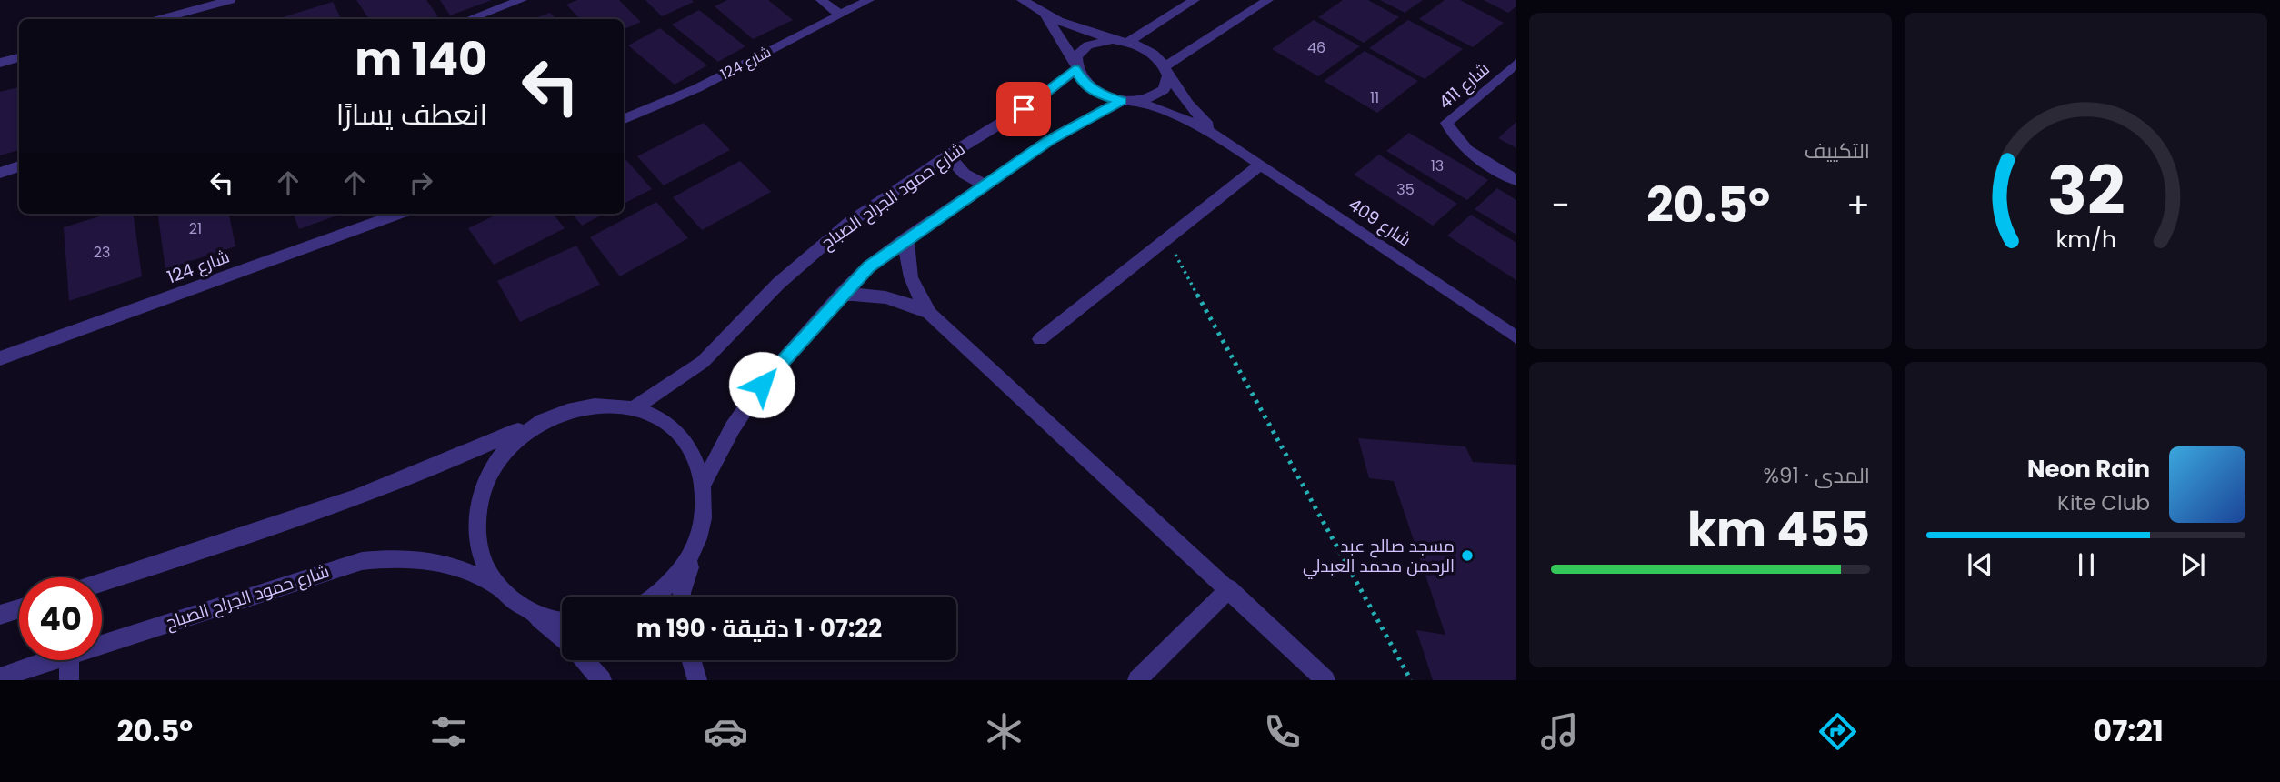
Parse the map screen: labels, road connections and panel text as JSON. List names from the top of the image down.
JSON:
{
  "streets": {
    "street": [
      "شارع 124",
      "شارع 411",
      "شارع حمود الجراح الصباح",
      "شارع 409"
    ]
  },
  "crossings": [
    ["شارع حمود الجراح الصباح", "شارع 409"]
  ],
  "places": ["مسجد صالح عبد الرحمن محمد العبدلي"],
  "house_numbers": [
    "46",
    "11",
    "13",
    "35",
    "21",
    "23"
  ],
  "page": {
    "tile": [
      "التكييف",
      ["المدى · 91%", "455 km"]
    ],
    "turn": ["140 m", "انعطف يسارًا"],
    "heat": ["−", "20.5°", "+"],
    "song": ["Neon Rain", "Kite Club"],
    "limit": "40",
    "trip": "07:22 · 1 دقيقة · 190 m",
    "tabs": ["07:21", "20.5°"],
    "gauge": ["32", "km/h"]
  }
}
